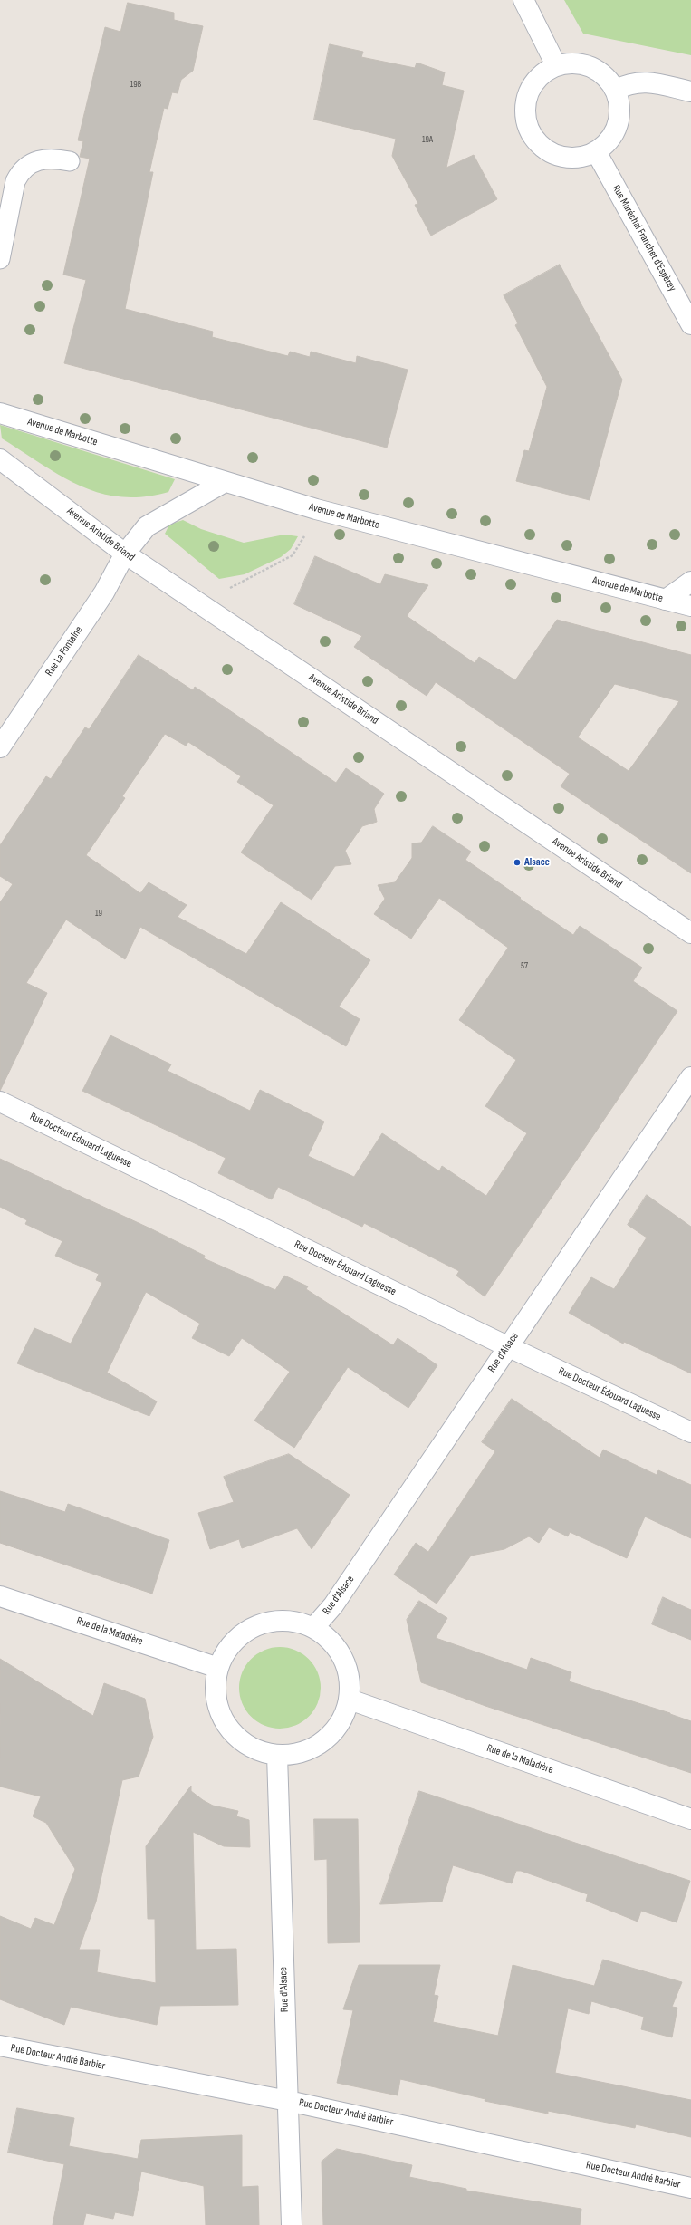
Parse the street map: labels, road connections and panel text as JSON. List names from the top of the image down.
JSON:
{
  "streets": {
    "street": [
      "Rue Maréchal Franchet d'Espèrey",
      "Avenue de Marbotte",
      "Avenue Aristide Briand",
      "Rue La Fontaine",
      "Rue Docteur Édouard Laguesse",
      "Rue d'Alsace",
      "Rue de la Maladière",
      "Rue Docteur André Barbier"
    ]
  },
  "crossings": [
    ["Avenue de Marbotte", "Rue La Fontaine"],
    ["Avenue Aristide Briand", "Rue La Fontaine"],
    ["Rue Docteur Édouard Laguesse", "Rue d'Alsace"],
    ["Rue d'Alsace", "Rue Docteur André Barbier"]
  ],
  "places": ["Alsace"],
  "house_numbers": [
    "19B",
    "19A",
    "19",
    "57"
  ]
}
